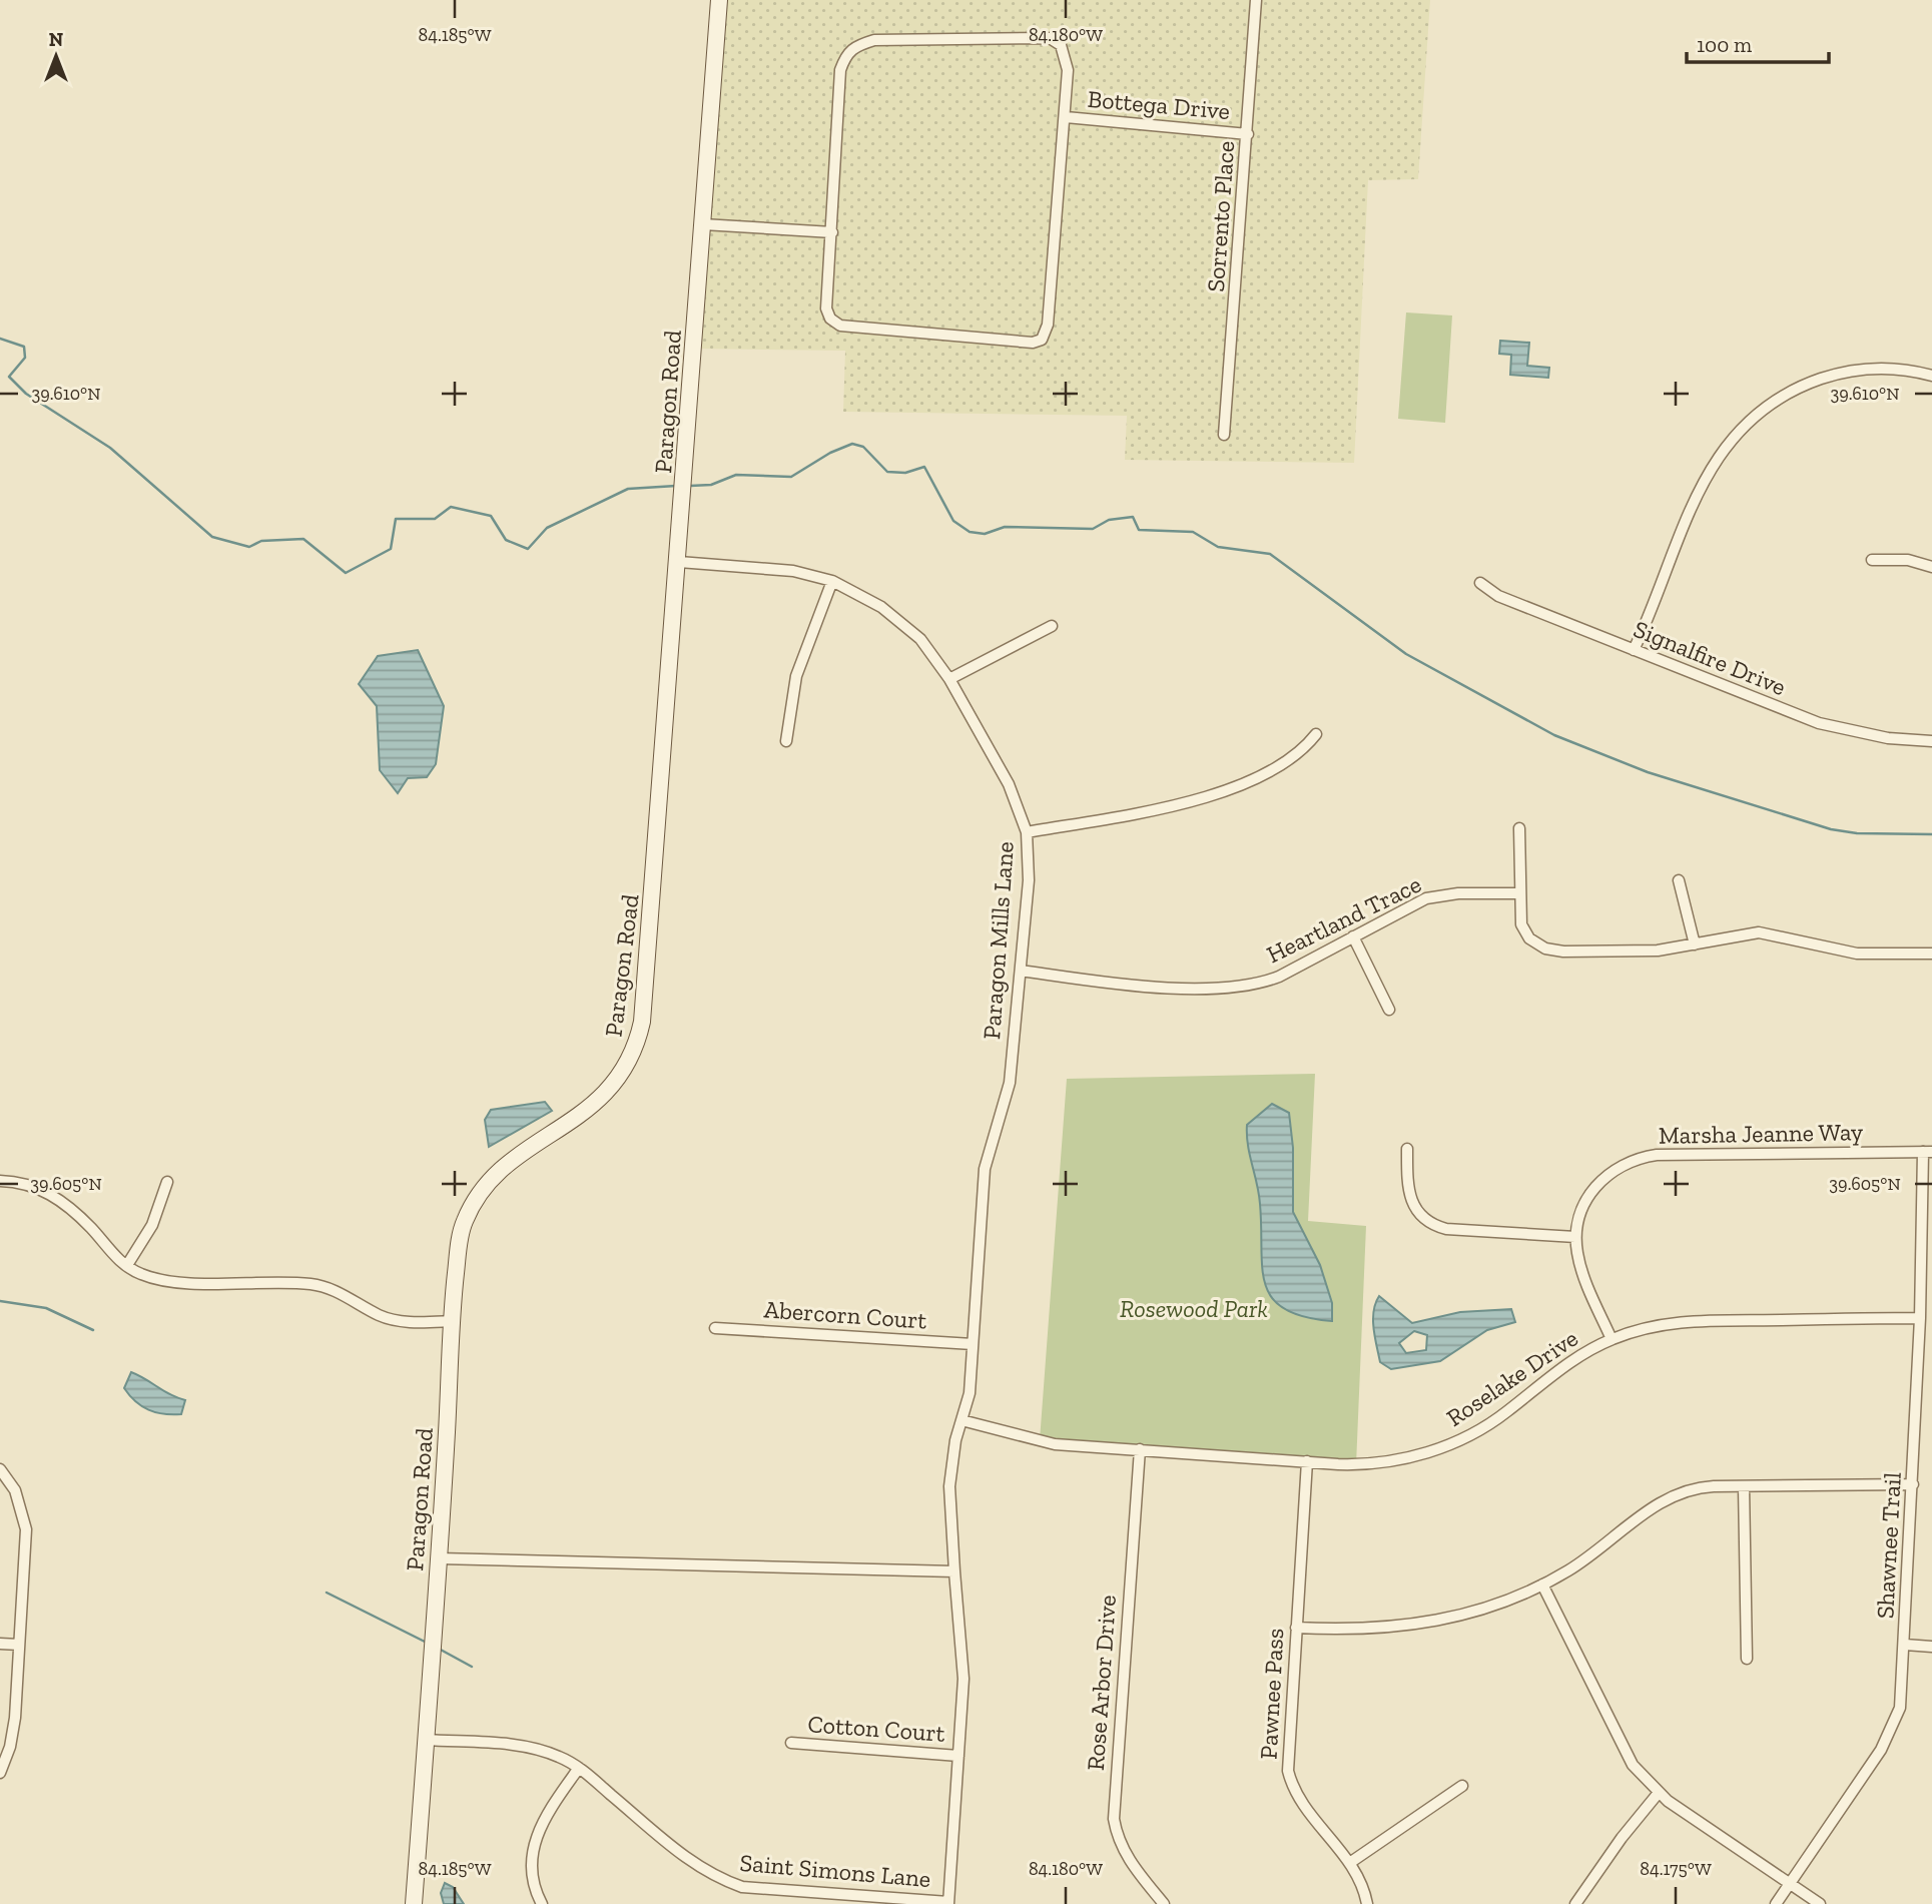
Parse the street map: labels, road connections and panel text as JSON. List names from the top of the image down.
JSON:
{
  "streets": {
    "street": [
      "Bottega Drive",
      "Sorrento Place",
      "Paragon Road",
      "Signalfire Drive",
      "Heartland Trace",
      "Paragon Mills Lane",
      "Marsha Jeanne Way",
      "Abercorn Court",
      "Roselake Drive",
      "Shawnee Trail",
      "Rose Arbor Drive",
      "Pawnee Pass",
      "Cotton Court",
      "Saint Simons Lane"
    ]
  },
  "crossings": [
    ["Bottega Drive", "Sorrento Place"],
    ["Paragon Road", "Paragon Mills Lane"],
    ["Paragon Road", "Saint Simons Lane"],
    ["Heartland Trace", "Paragon Mills Lane"],
    ["Paragon Mills Lane", "Abercorn Court"],
    ["Paragon Mills Lane", "Roselake Drive"],
    ["Paragon Mills Lane", "Cotton Court"],
    ["Paragon Mills Lane", "Saint Simons Lane"],
    ["Marsha Jeanne Way", "Roselake Drive"],
    ["Marsha Jeanne Way", "Shawnee Trail"],
    ["Roselake Drive", "Shawnee Trail"],
    ["Roselake Drive", "Rose Arbor Drive"],
    ["Roselake Drive", "Pawnee Pass"]
  ],
  "parks": ["Rosewood Park"],
  "scale_bar": "100 m",
  "north": "top",
  "coordinates": [
    "84.185°W",
    "84.180°W",
    "39.610°N",
    "39.605°N",
    "84.175°W"
  ]
}
